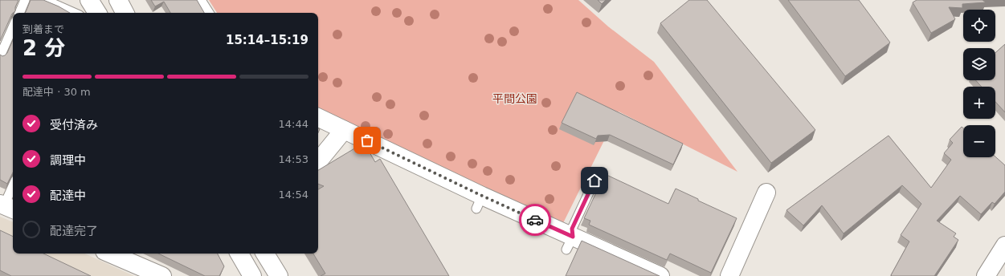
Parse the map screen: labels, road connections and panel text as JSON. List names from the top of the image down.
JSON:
{
  "parks": ["平間公園"],
  "page": {
    "map_buttons": ["+", "−"],
    "heading": ["2 分", "到着まで", "15:14–15:19"],
    "bar": "配達中 · 30 m",
    "list": [
      ["受付済み", "14:44"],
      ["調理中", "14:53"],
      ["配達中", "14:54"],
      "配達完了"
    ]
  }
}
